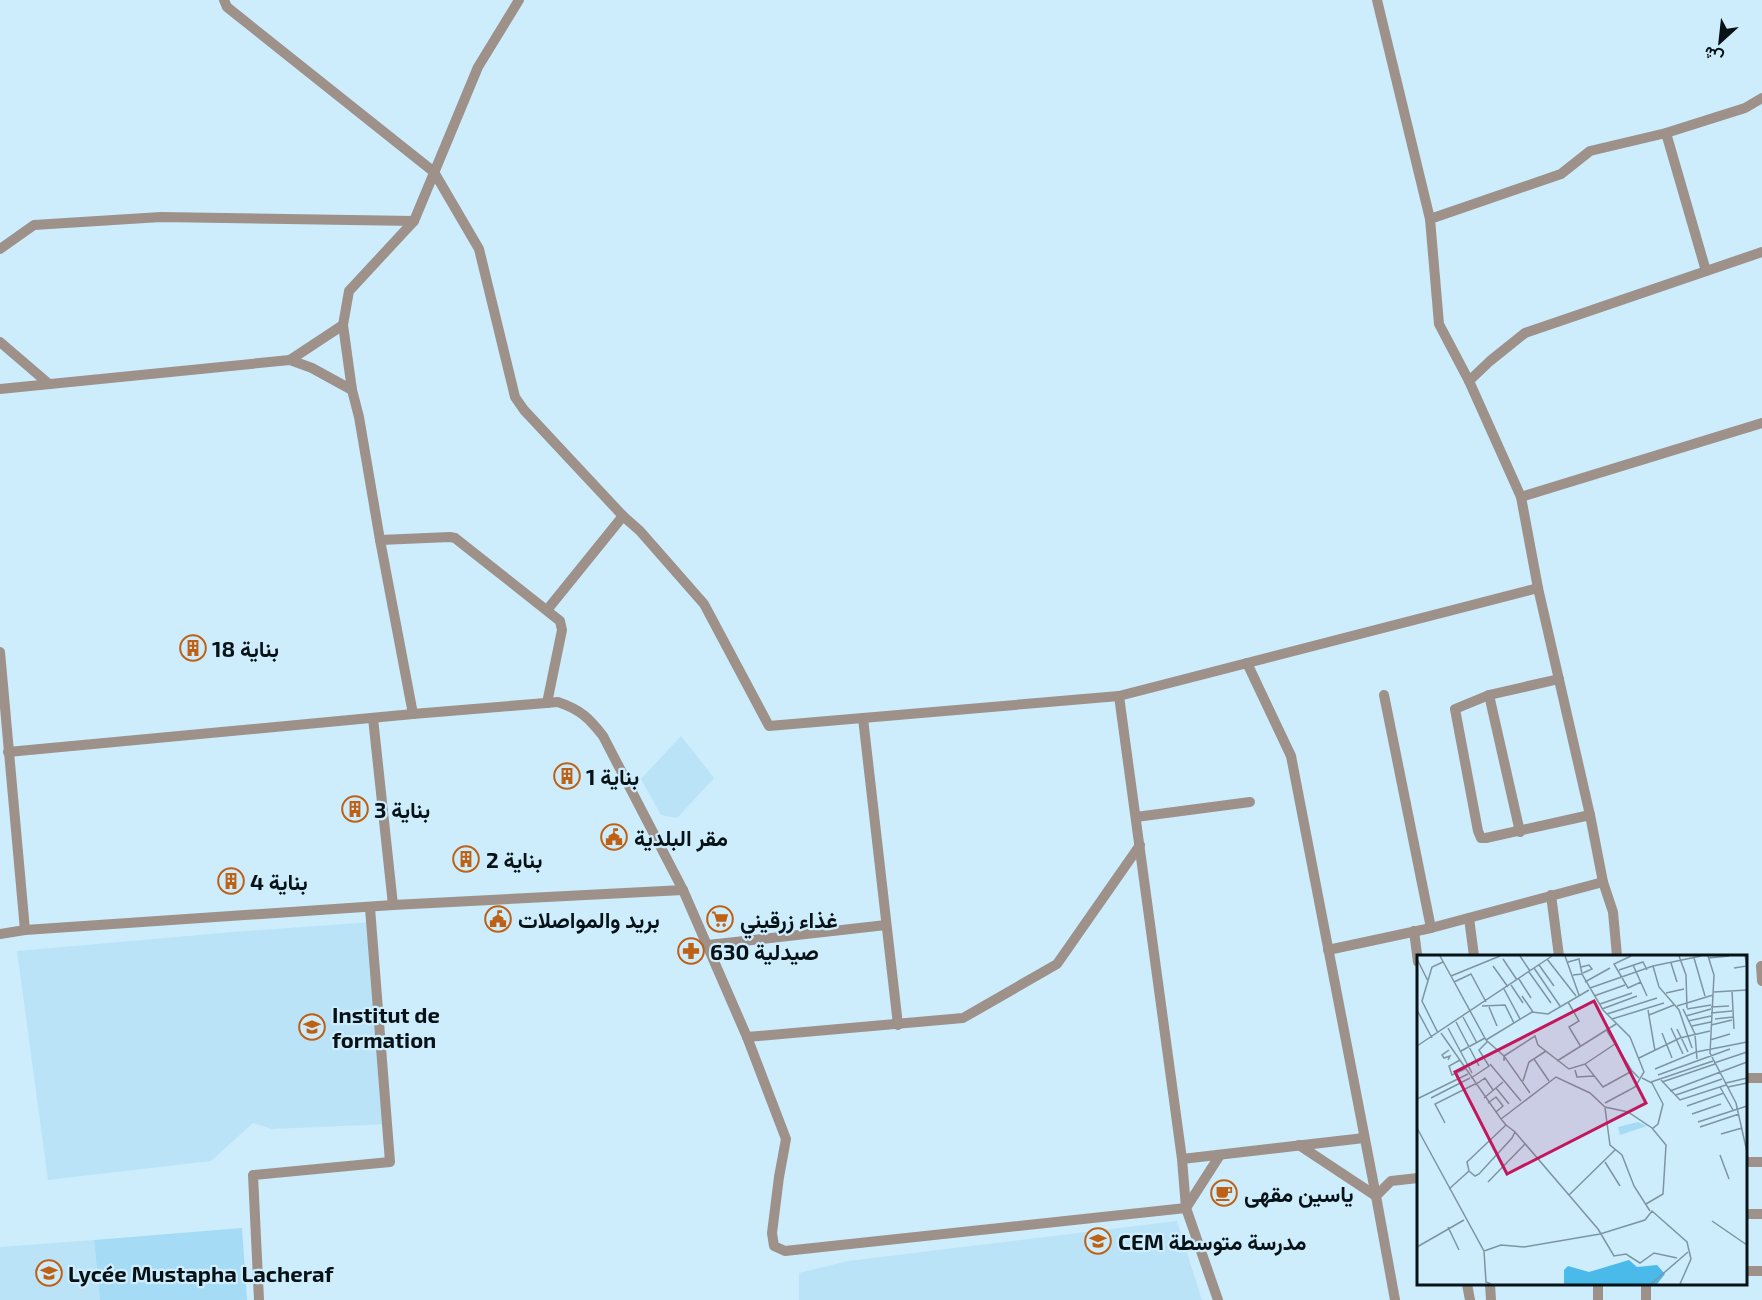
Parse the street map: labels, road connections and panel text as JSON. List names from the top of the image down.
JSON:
{
  "places": {
    "building": [
      "بناية 18",
      "بناية 1",
      "بناية 3",
      "بناية 2",
      "بناية 4"
    ],
    "public building": ["مقر البلدية", "بريد والمواصلات"],
    "supermarket": ["غذاء زرقيني"],
    "pharmacy": ["صيدلية 630"],
    "school or university": ["Institut de formation", "CEM مدرسة متوسطة", "Lycée Mustapha Lacheraf"],
    "cafe": ["ياسين مقهى"]
  },
  "north": "bottom left"
}
